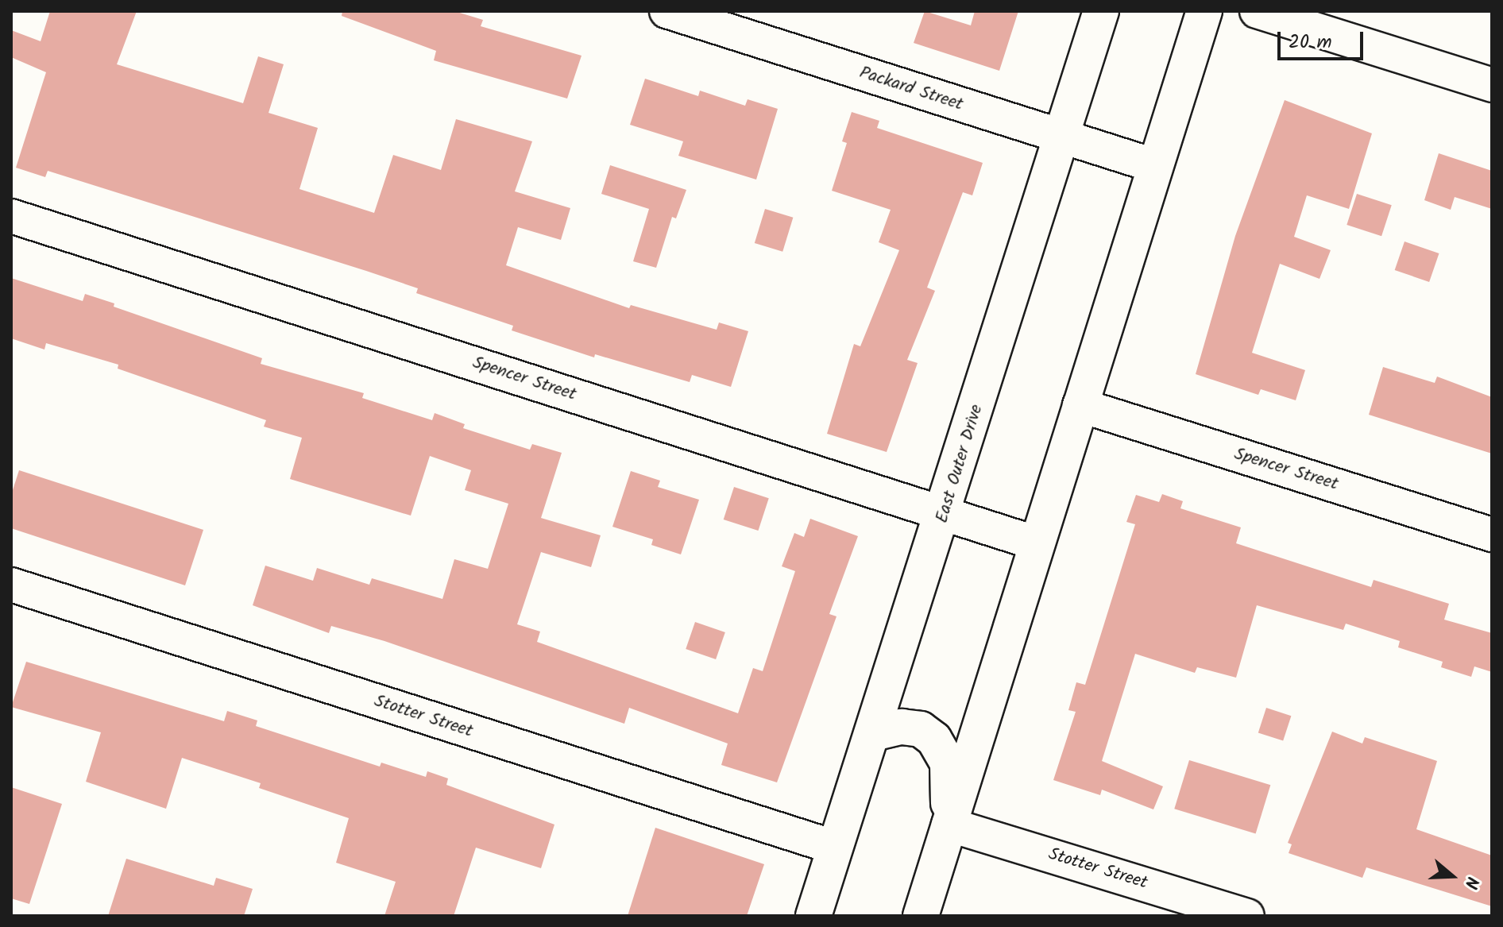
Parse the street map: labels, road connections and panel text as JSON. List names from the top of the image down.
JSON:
{
  "streets": {
    "main road": ["East Outer Drive"],
    "street": ["Packard Street", "Spencer Street", "Stotter Street"]
  },
  "crossings": [
    ["Packard Street", "East Outer Drive"],
    ["Spencer Street", "East Outer Drive"],
    ["East Outer Drive", "Stotter Street"]
  ],
  "scale_bar": "20 m",
  "north": "right"
}
